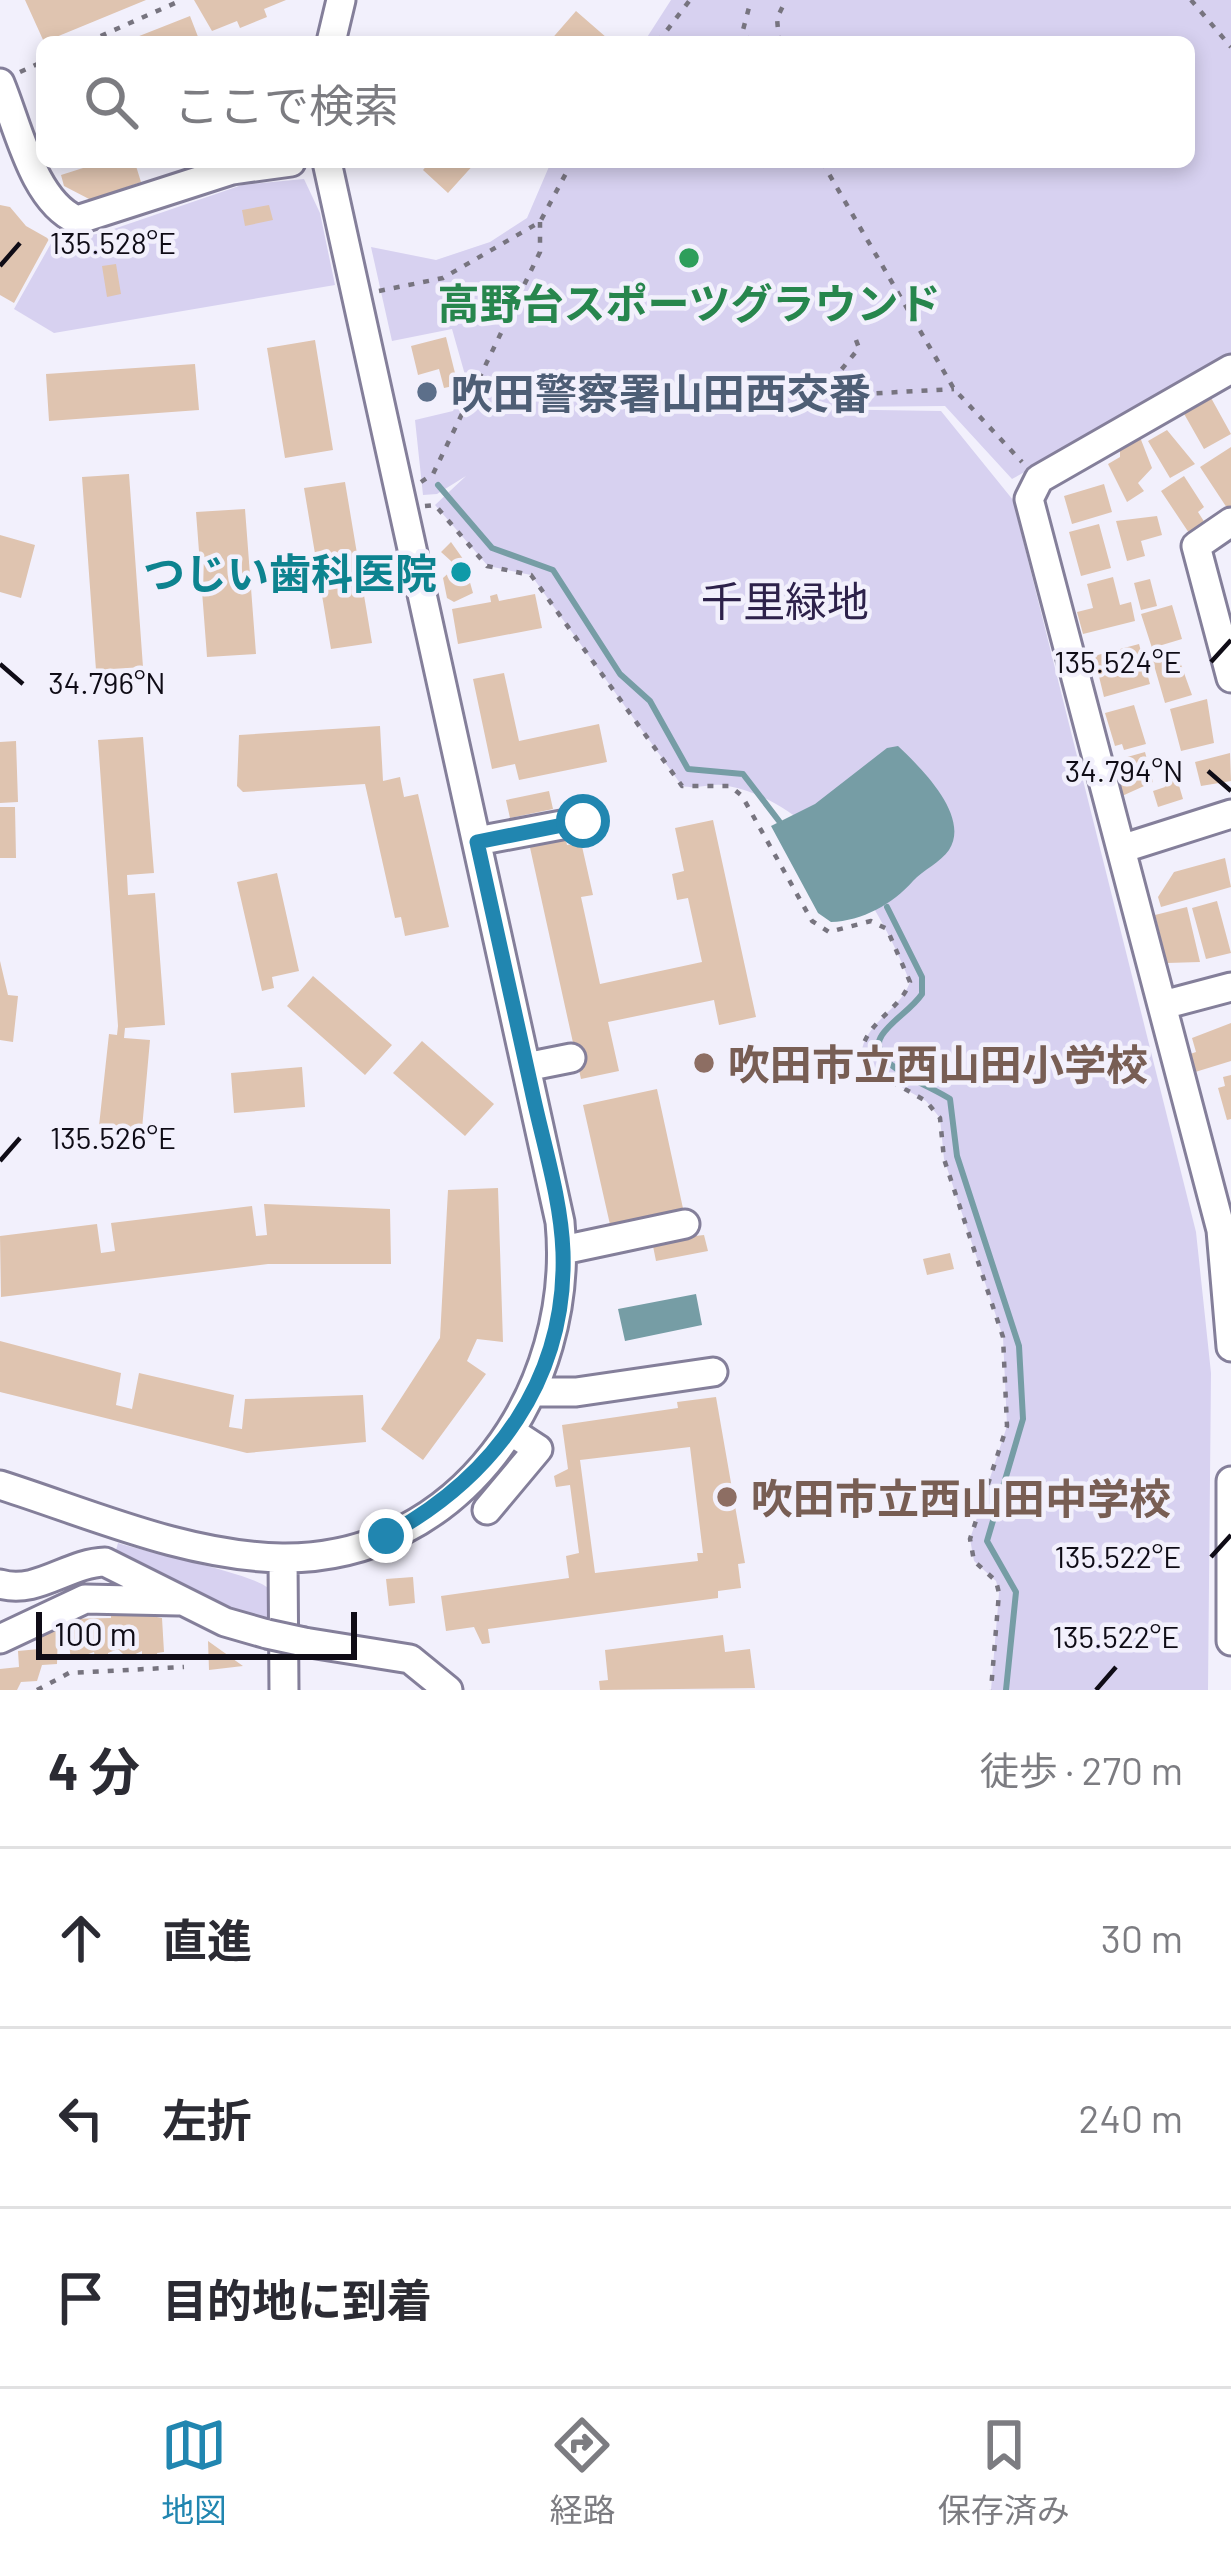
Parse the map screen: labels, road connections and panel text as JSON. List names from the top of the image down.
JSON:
{
  "parks": ["千里緑地"],
  "places": [
    "高野台スポーツグラウンド",
    "吹田警察署山田西交番",
    "つじい歯科医院",
    "吹田市立西山田小学校",
    "吹田市立西山田中学校"
  ],
  "scale_bar": "100 m",
  "page": {
    "search": "ここで検索",
    "scale": "100 m",
    "heading": ["4 分", "徒歩 · 270 m"],
    "list": [
      ["直進", "30 m"],
      ["左折", "240 m"],
      "目的地に到着"
    ],
    "nav": ["地図", "経路", "保存済み"]
  },
  "coordinates": [
    "135.528°E",
    "135.524°E",
    "34.796°N",
    "34.794°N",
    "135.526°E",
    "135.522°E"
  ]
}
